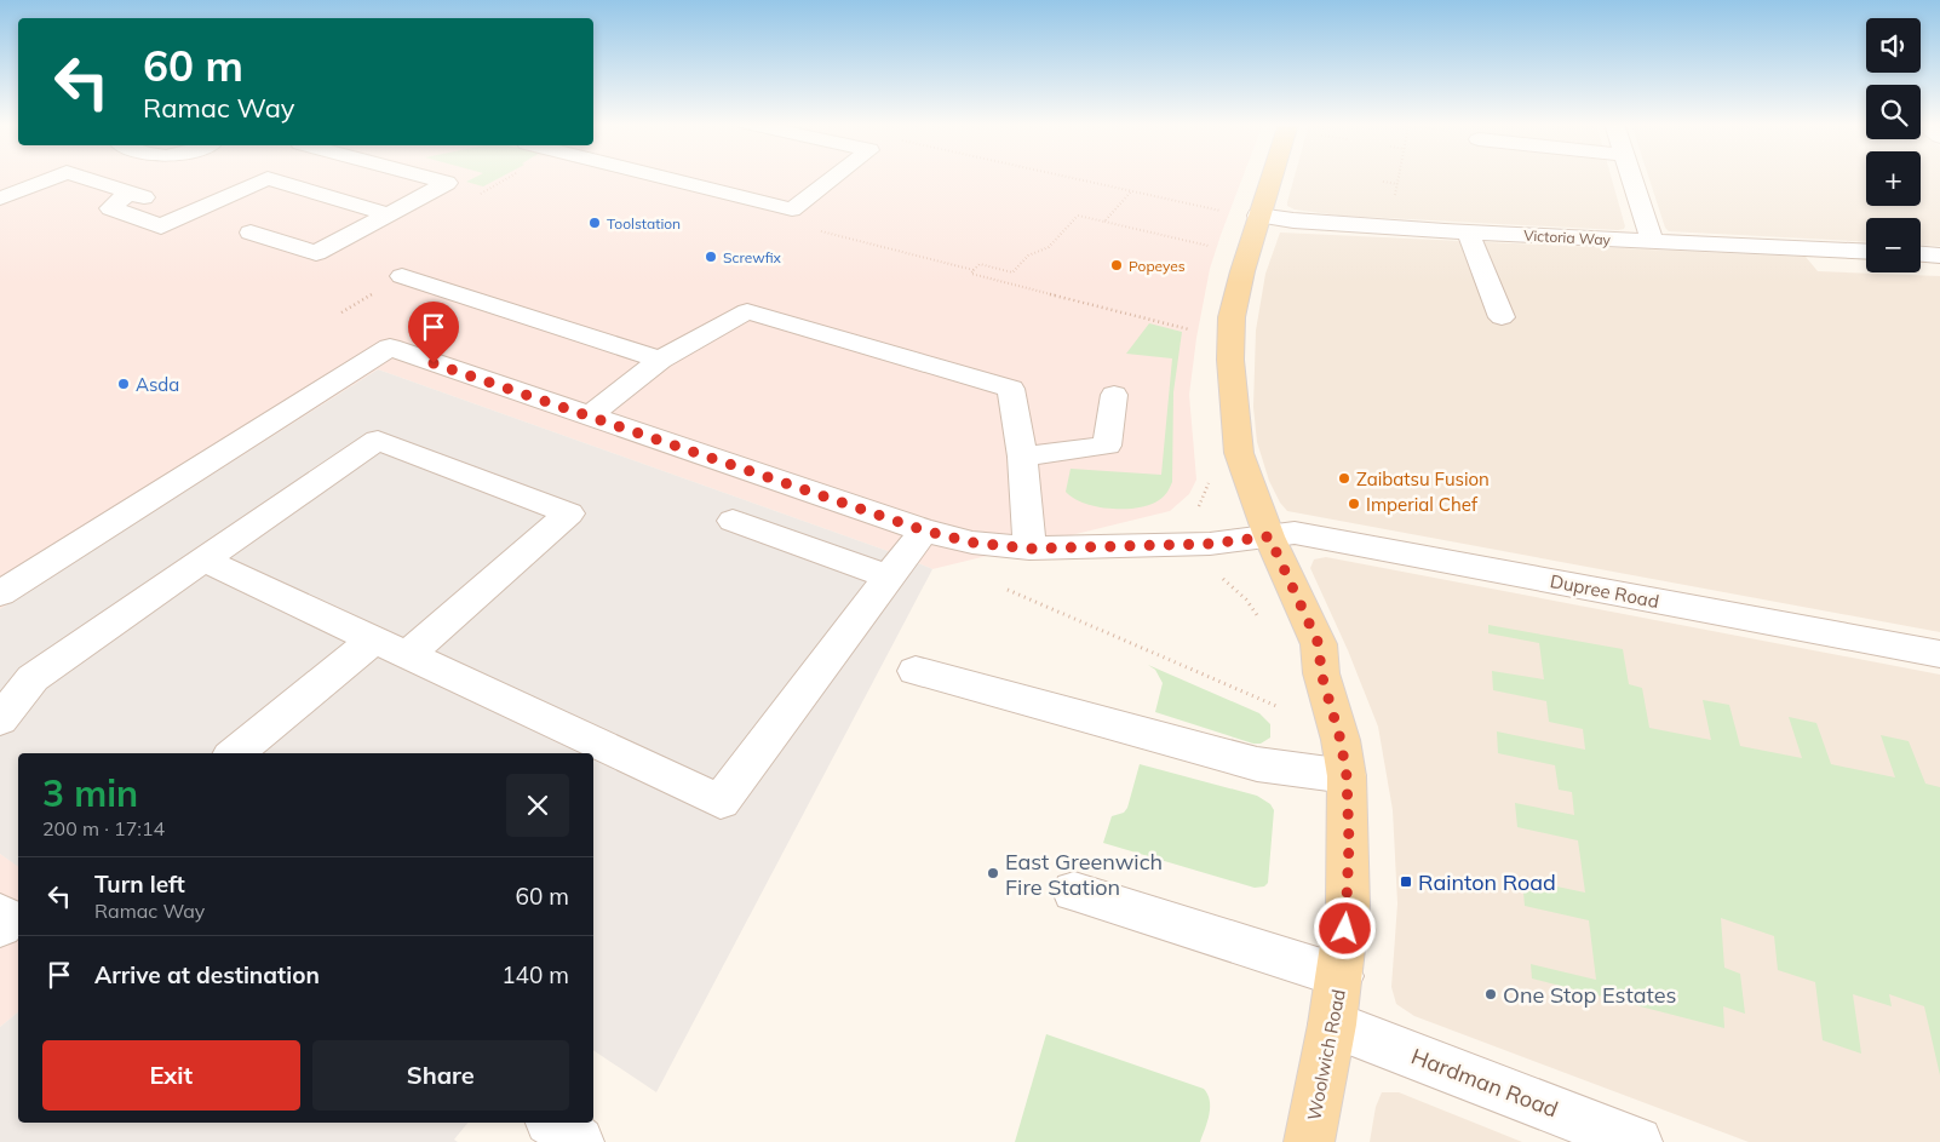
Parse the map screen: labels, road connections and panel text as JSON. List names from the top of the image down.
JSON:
{
  "streets": {
    "main road": ["Woolwich Road"],
    "street": ["Victoria Way", "Dupree Road", "Hardman Road"]
  },
  "crossings": [
    ["Victoria Way", "Woolwich Road"],
    ["Dupree Road", "Woolwich Road"],
    ["Woolwich Road", "Hardman Road"]
  ],
  "places": {
    "other": [
      "Toolstation",
      "Screwfix",
      "Popeyes",
      "Asda",
      "Zaibatsu Fusion",
      "Imperial Chef",
      "East Greenwich Fire Station",
      "One Stop Estates"
    ],
    "transit": ["Rainton Road"]
  },
  "page": {
    "map_buttons": ["+", "−"],
    "turn": ["60 m", "Ramac Way"],
    "heading": ["3 min", "200 m · 17:14"],
    "list": [
      {
        "name": "Turn left",
        "note": "Ramac Way",
        "value": "60 m"
      },
      {
        "name": "Arrive at destination",
        "value": "140 m"
      }
    ],
    "buttons": ["Exit", "Share"]
  }
}
